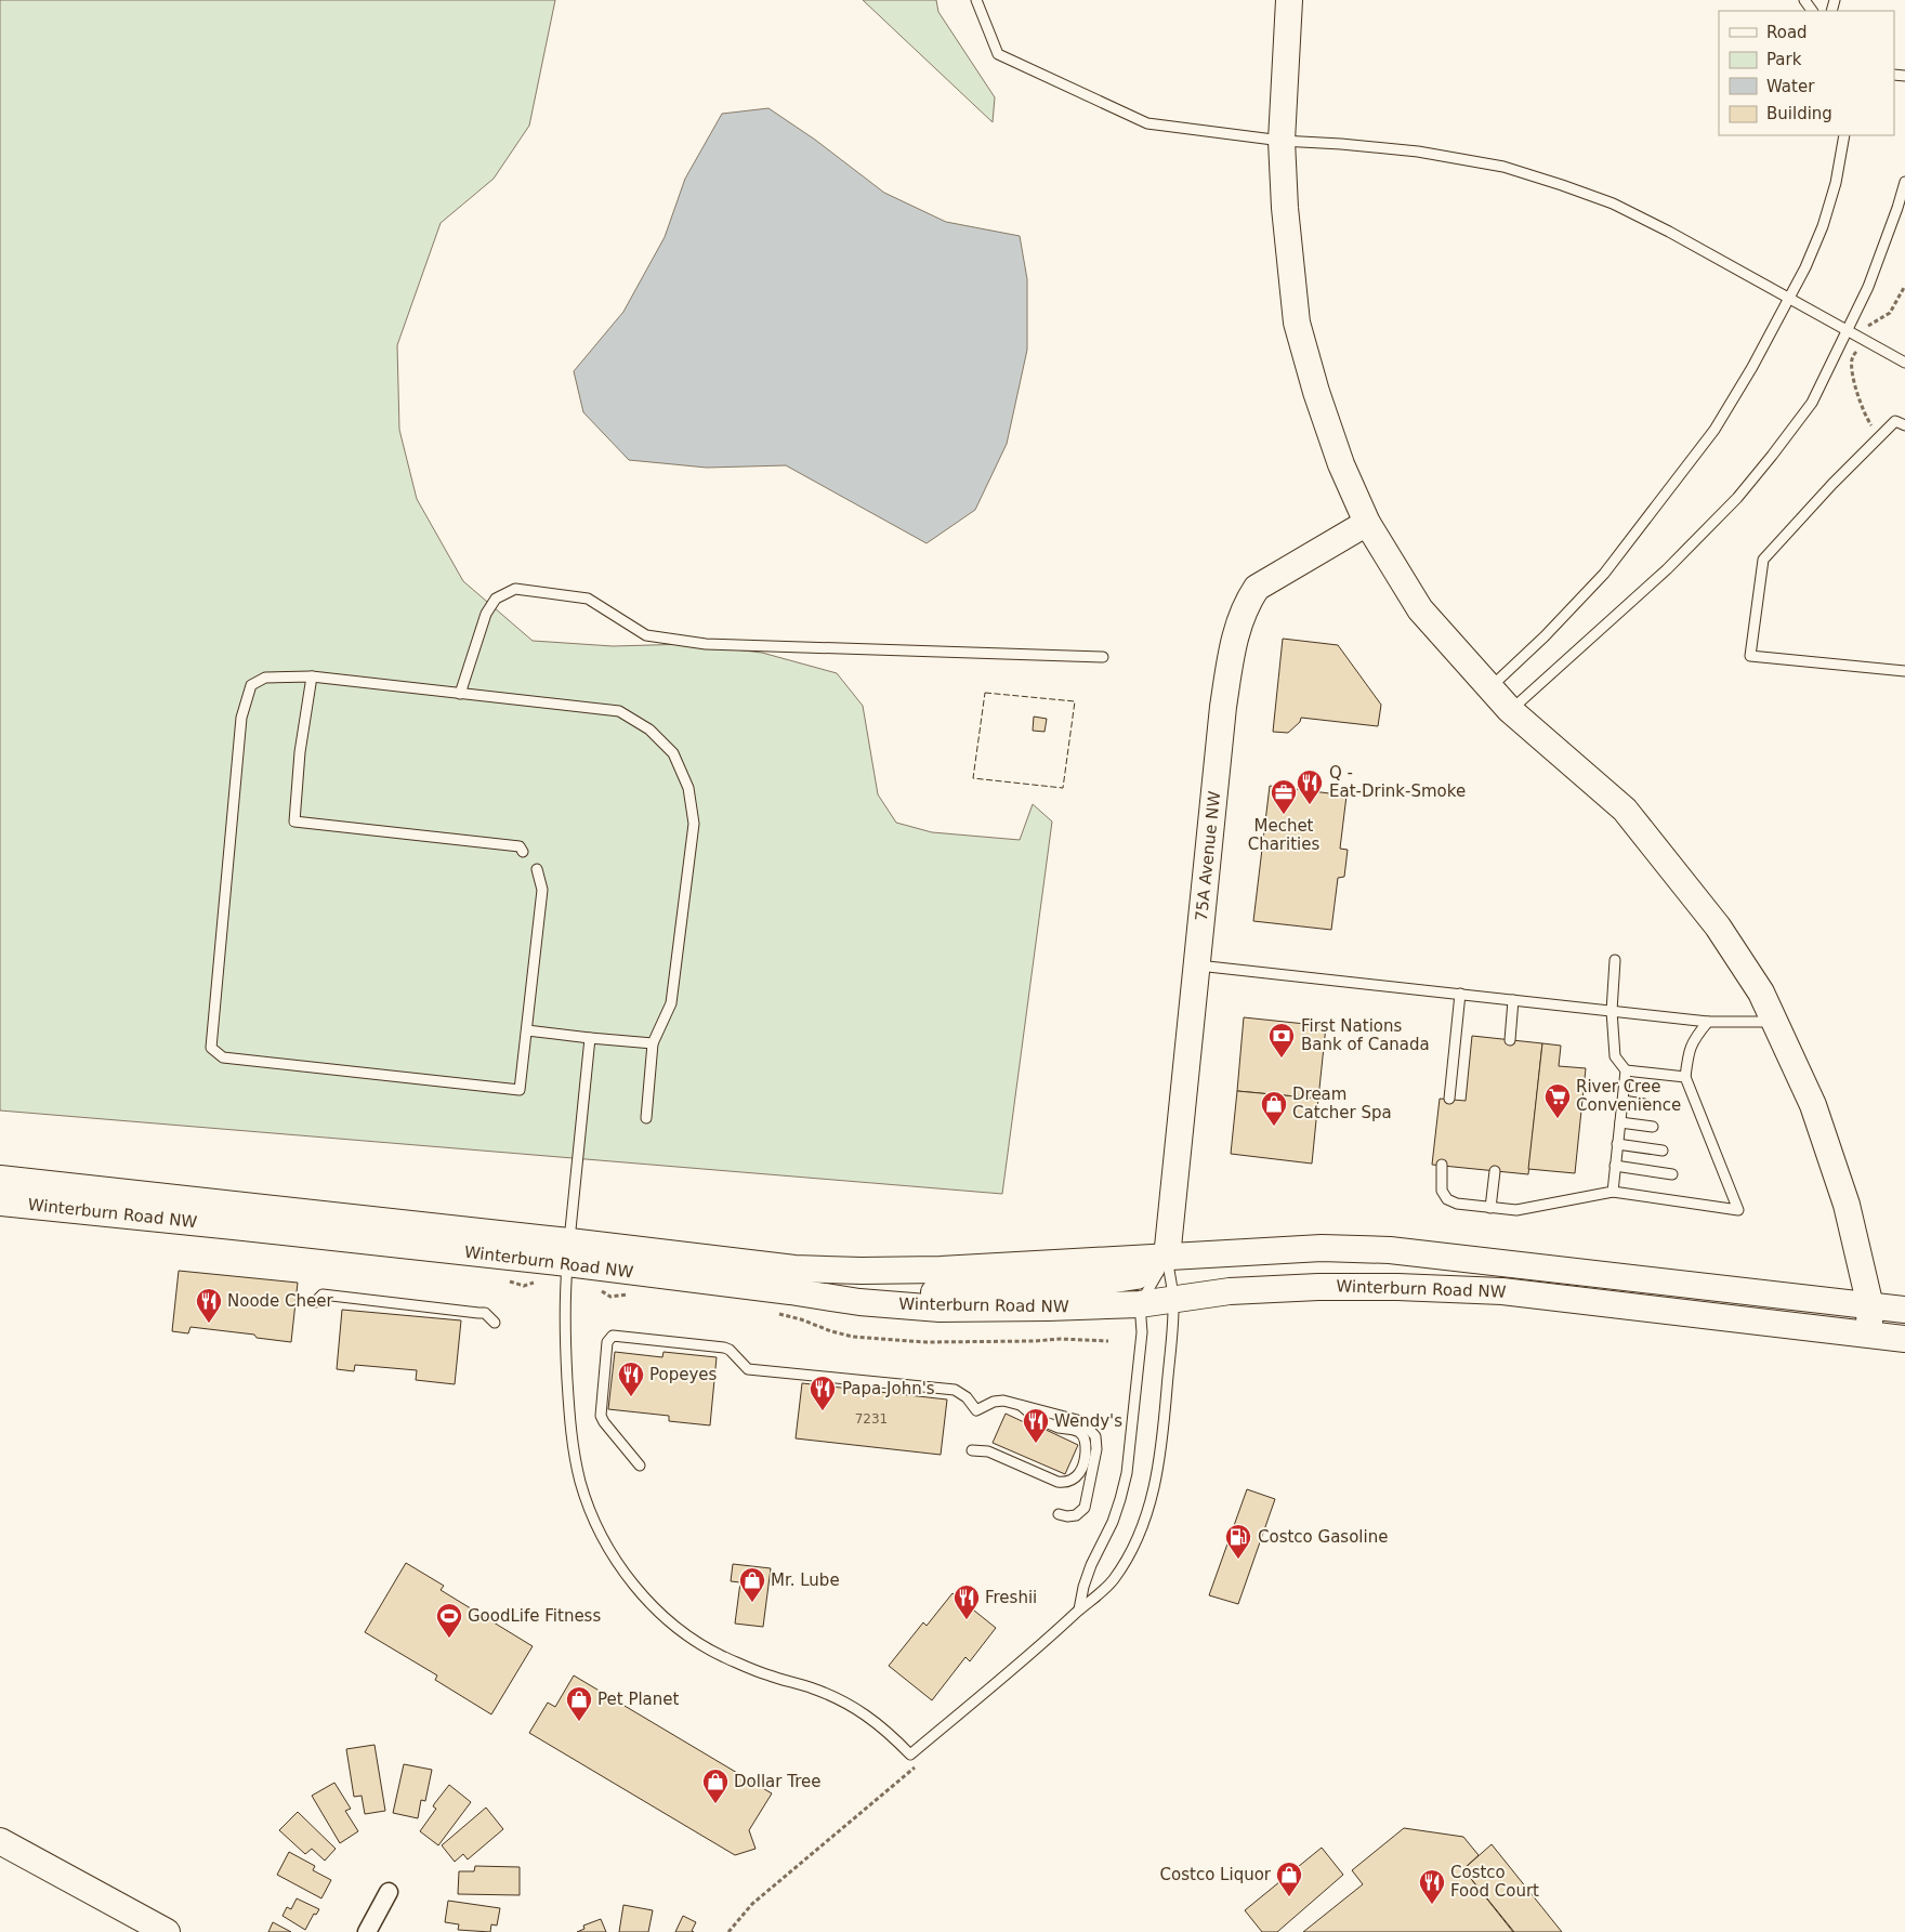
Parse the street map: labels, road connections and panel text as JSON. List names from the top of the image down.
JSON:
{
  "streets": {
    "main road": ["75A Avenue NW", "Winterburn Road NW"]
  },
  "crossings": [
    ["75A Avenue NW", "Winterburn Road NW"]
  ],
  "places": {
    "restaurant": [
      "Q - Eat-Drink-Smoke",
      "Noode Cheer",
      "Popeyes",
      "Papa John's",
      "Wendy's",
      "Freshii",
      "Costco Food Court"
    ],
    "office": ["Mechet Charities"],
    "bank": ["First Nations Bank of Canada"],
    "supermarket": ["River Cree Convenience"],
    "shop": [
      "Dream Catcher Spa",
      "Mr. Lube",
      "Pet Planet",
      "Dollar Tree",
      "Costco Liquor"
    ],
    "fuel station": ["Costco Gasoline"],
    "sports": ["GoodLife Fitness"]
  },
  "house_numbers": ["7231"],
  "legend": [
    "Road",
    "Park",
    "Water",
    "Building"
  ]
}
